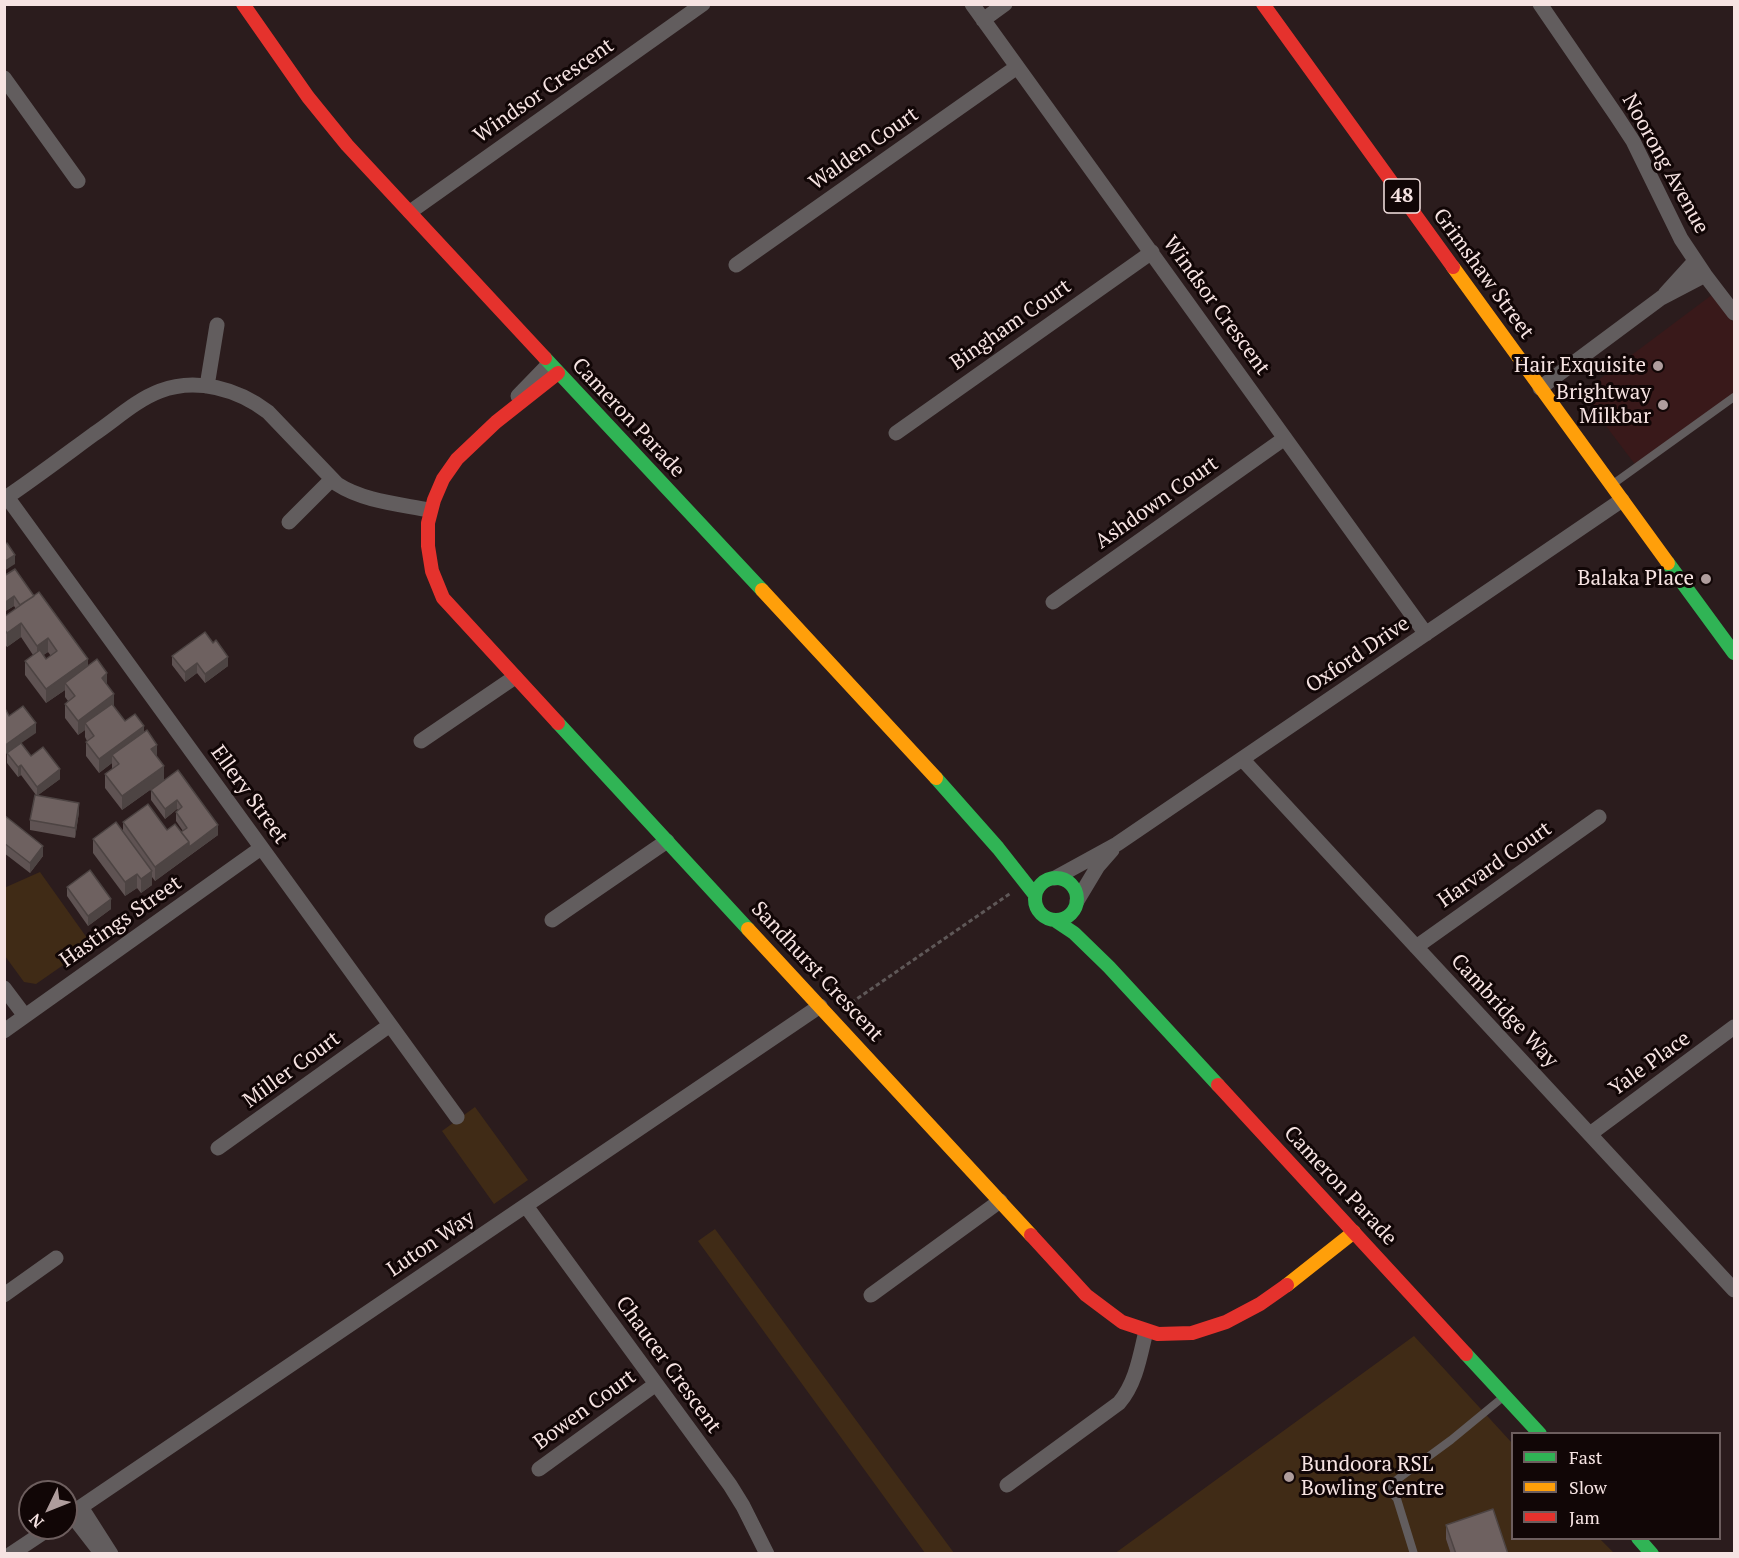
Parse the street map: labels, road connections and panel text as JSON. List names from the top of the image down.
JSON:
{
  "streets": {
    "street": [
      "Windsor Crescent",
      "Walden Court",
      "Noorong Avenue",
      "48",
      "Grimshaw Street",
      "Bingham Court",
      "Cameron Parade",
      "Ashdown Court",
      "Oxford Drive",
      "Ellery Street",
      "Harvard Court",
      "Hastings Street",
      "Sandhurst Crescent",
      "Cambridge Way",
      "Yale Place",
      "Miller Court",
      "Luton Way",
      "Chaucer Crescent",
      "Bowen Court"
    ]
  },
  "crossings": [
    ["Windsor Crescent", "Walden Court"],
    ["Windsor Crescent", "Bingham Court"],
    ["Windsor Crescent", "Cameron Parade"],
    ["Windsor Crescent", "Ashdown Court"],
    ["Windsor Crescent", "Oxford Drive"],
    ["Grimshaw Street", "Oxford Drive"],
    ["Cameron Parade", "Oxford Drive"],
    ["Cameron Parade", "Sandhurst Crescent"],
    ["Oxford Drive", "Cambridge Way"],
    ["Ellery Street", "Hastings Street"],
    ["Ellery Street", "Miller Court"],
    ["Harvard Court", "Cambridge Way"],
    ["Sandhurst Crescent", "Luton Way"],
    ["Cambridge Way", "Yale Place"],
    ["Luton Way", "Chaucer Crescent"],
    ["Chaucer Crescent", "Bowen Court"]
  ],
  "places": [
    "Hair Exquisite",
    "Brightway Milkbar",
    "Balaka Place",
    "Bundoora RSL Bowling Centre"
  ],
  "legend": ["Fast", "Slow", "Jam"],
  "north": "bottom left"
}
